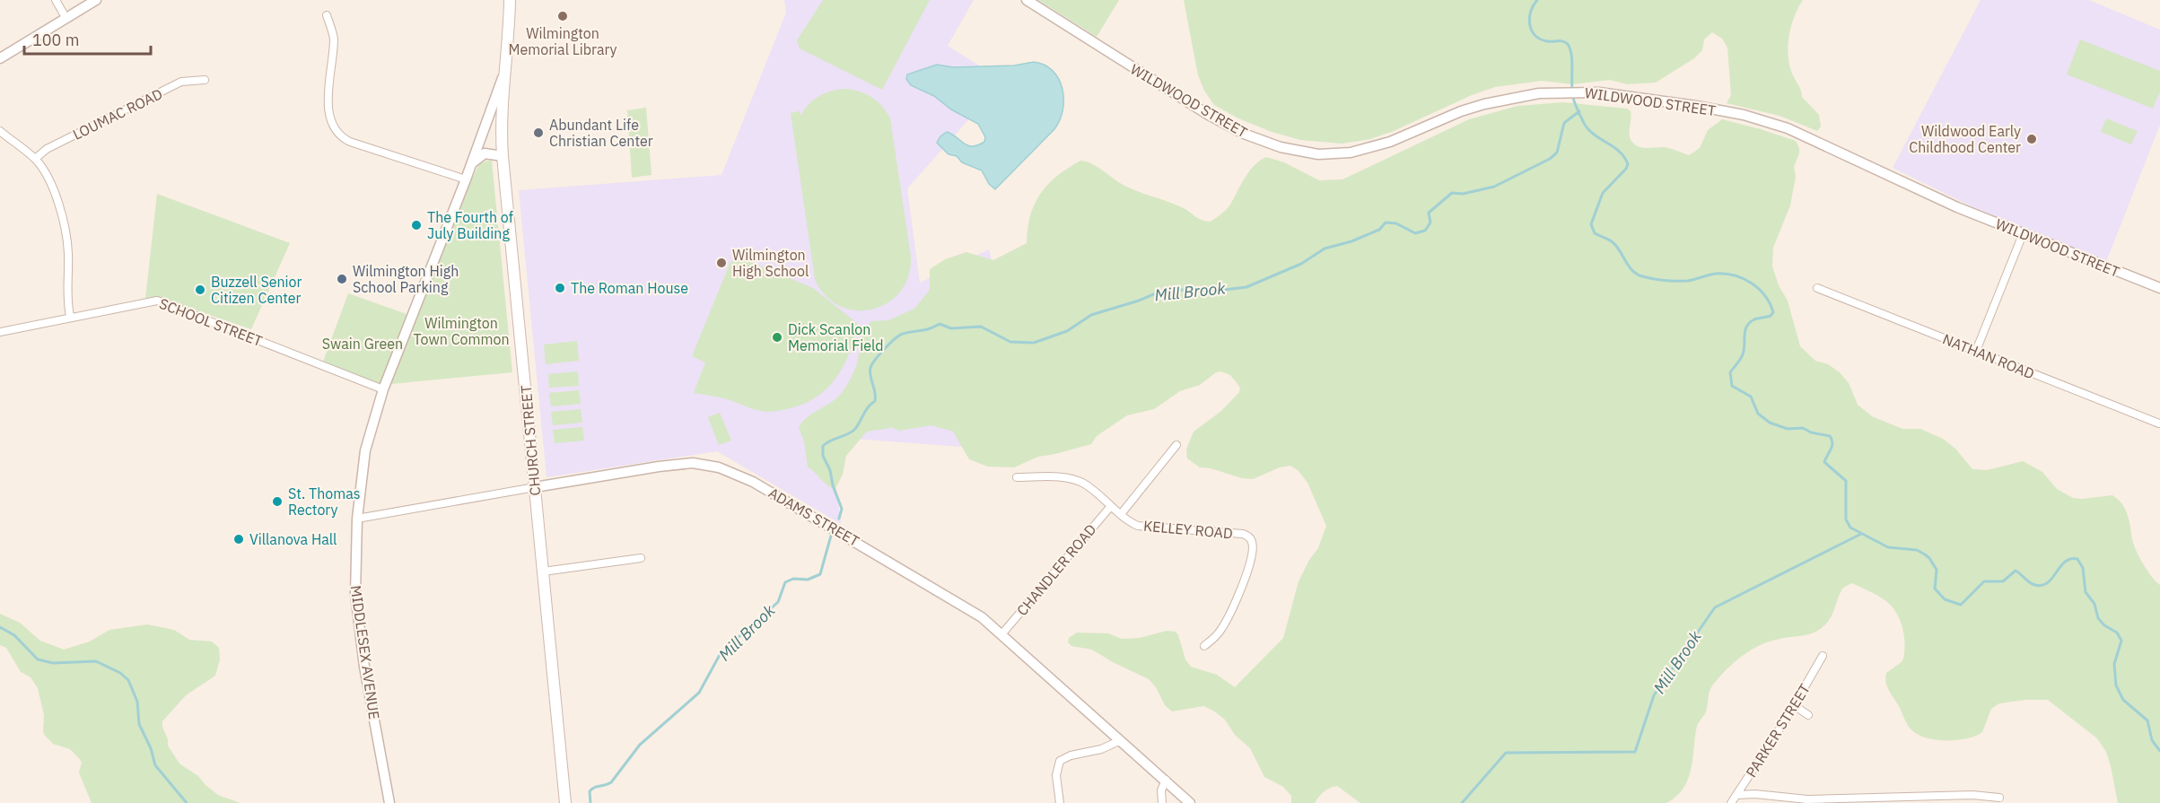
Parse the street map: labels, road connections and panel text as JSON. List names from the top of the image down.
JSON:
{
  "streets": {
    "main road": ["CHURCH STREET", "MIDDLESEX AVENUE"],
    "street": [
      "WILDWOOD STREET",
      "LOUMAC ROAD",
      "SCHOOL STREET",
      "NATHAN ROAD",
      "ADAMS STREET",
      "KELLEY ROAD",
      "CHANDLER ROAD",
      "PARKER STREET"
    ]
  },
  "crossings": [
    ["SCHOOL STREET", "MIDDLESEX AVENUE"],
    ["CHURCH STREET", "ADAMS STREET"],
    ["CHURCH STREET", "MIDDLESEX AVENUE"],
    ["ADAMS STREET", "CHANDLER ROAD"],
    ["ADAMS STREET", "MIDDLESEX AVENUE"],
    ["KELLEY ROAD", "CHANDLER ROAD"]
  ],
  "water": ["Mill Brook"],
  "parks": ["Wilmington Town Common", "Swain Green"],
  "places": [
    "Wilmington Memorial Library",
    "Abundant Life Christian Center",
    "Wildwood Early Childhood Center",
    "The Fourth of July Building",
    "Wilmington High School",
    "Wilmington High School Parking",
    "The Roman House",
    "Buzzell Senior Citizen Center",
    "Dick Scanlon Memorial Field",
    "St. Thomas Rectory",
    "Villanova Hall"
  ],
  "scale_bar": "100 m"
}
